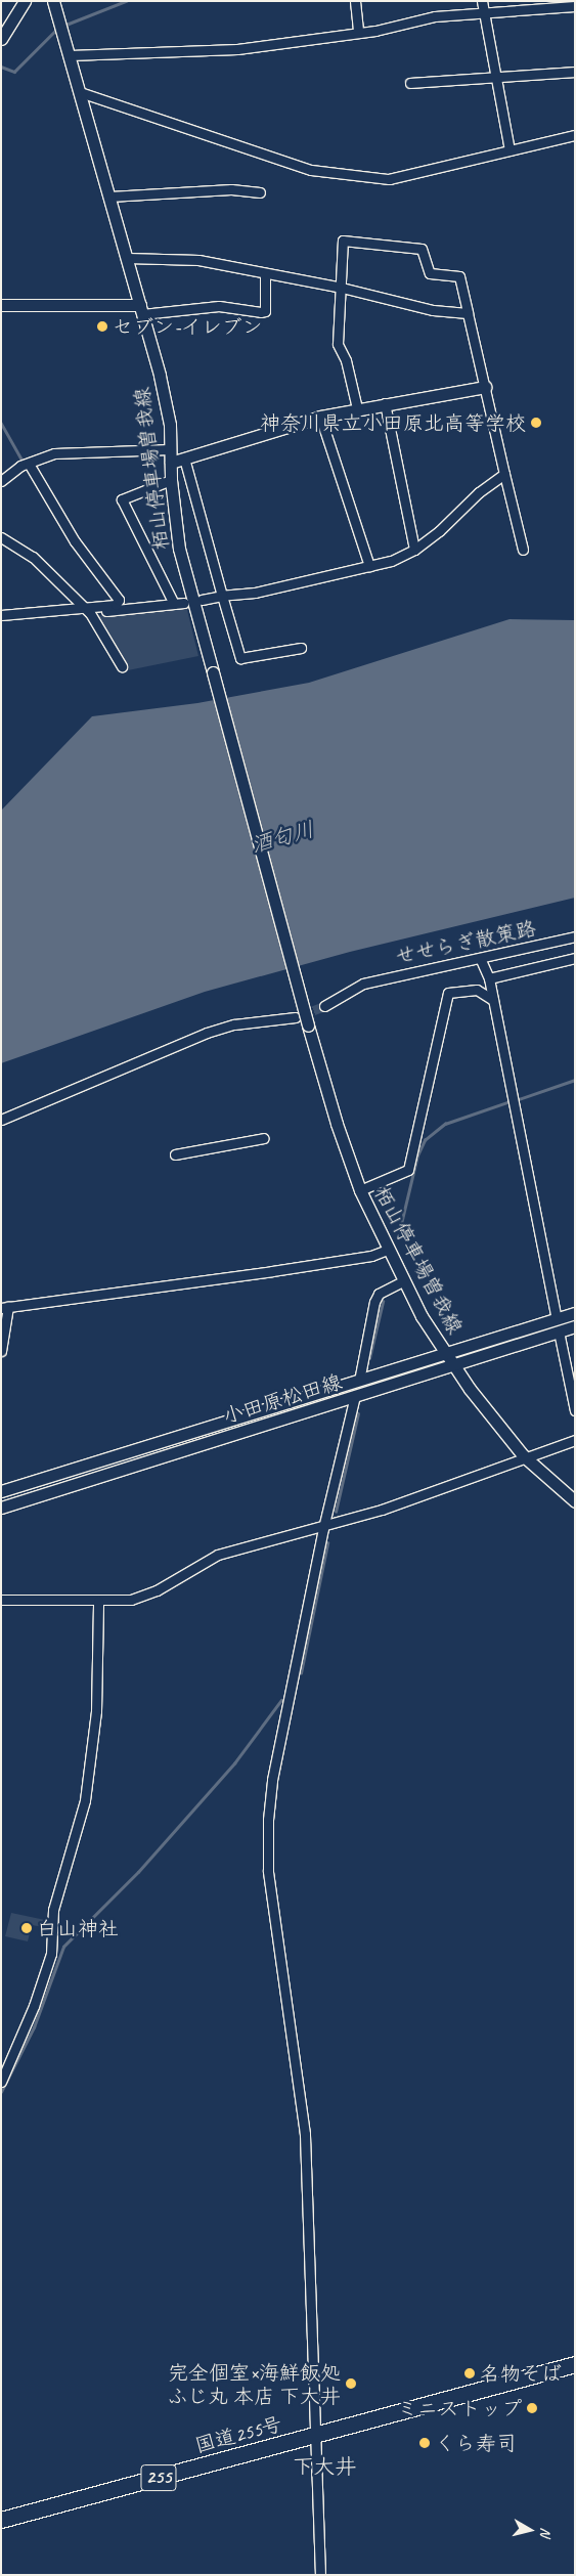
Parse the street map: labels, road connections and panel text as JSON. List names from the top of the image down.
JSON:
{
  "streets": {
    "highway": ["国道255号", "255"],
    "main road": ["栢山停車場曽我線", "小田原松田線"],
    "street": ["せせらぎ散策路"]
  },
  "crossings": [
    ["栢山停車場曽我線", "小田原松田線"]
  ],
  "districts": ["下大井"],
  "water": ["酒匂川"],
  "places": [
    "セブン-イレブン",
    "神奈川県立小田原北高等学校",
    "白山神社",
    "名物そば",
    "完全個室×海鮮飯処 ふじ丸 本店 下大井",
    "ミニストップ",
    "くら寿司"
  ],
  "north": "right"
}
